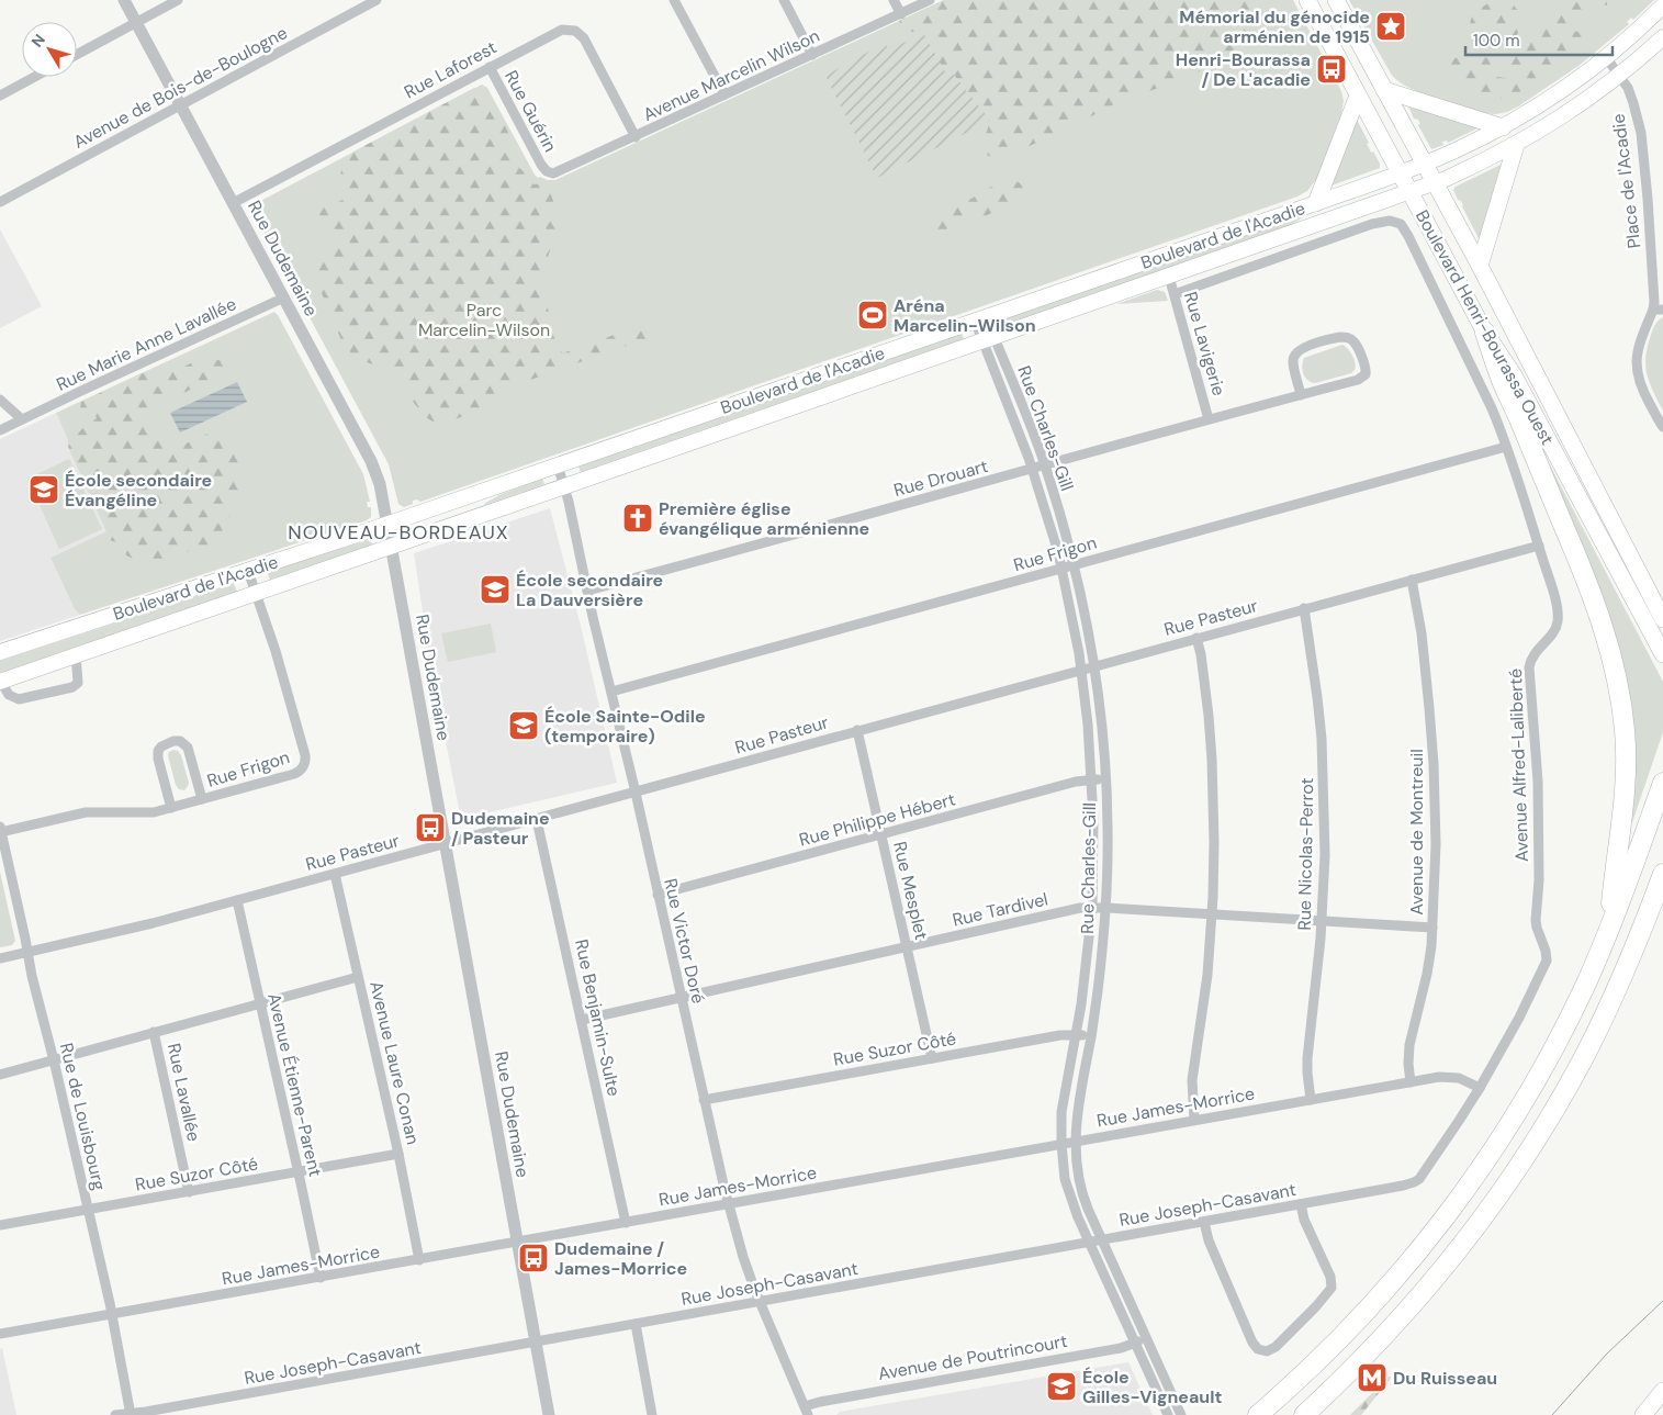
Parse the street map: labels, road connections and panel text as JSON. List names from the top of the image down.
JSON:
{
  "streets": {
    "main road": ["Boulevard de l'Acadie", "Boulevard Henri-Bourassa Ouest"],
    "street": [
      "Rue Laforest",
      "Avenue Marcelin Wilson",
      "Avenue de Bois-de-Boulogne",
      "Rue Guérin",
      "Place de l'Acadie",
      "Rue Dudemaine",
      "Rue Marie Anne Lavallée",
      "Rue Lavigerie",
      "Rue Charles-Gill",
      "Rue Drouart",
      "Rue Frigon",
      "Rue Pasteur",
      "Avenue Alfred-Laliberté",
      "Rue Philippe Hébert",
      "Avenue de Montreuil",
      "Rue Nicolas-Perrot",
      "Rue Mesplet",
      "Rue Tardivel",
      "Rue Victor Doré",
      "Rue Benjamin-Sulte",
      "Rue Suzor Côté",
      "Avenue Laure Conan",
      "Avenue Étienne-Parent",
      "Rue Lavallée",
      "Rue James-Morrice",
      "Rue de Louisbourg",
      "Rue Joseph-Casavant",
      "Avenue de Poutrincourt"
    ]
  },
  "crossings": [
    ["Rue Laforest", "Avenue Marcelin Wilson"],
    ["Rue Laforest", "Rue Guérin"],
    ["Rue Laforest", "Rue Dudemaine"],
    ["Avenue Marcelin Wilson", "Rue Guérin"],
    ["Avenue de Bois-de-Boulogne", "Rue Dudemaine"],
    ["Place de l'Acadie", "Boulevard de l'Acadie"],
    ["Boulevard de l'Acadie", "Rue Dudemaine"],
    ["Boulevard de l'Acadie", "Boulevard Henri-Bourassa Ouest"],
    ["Boulevard de l'Acadie", "Rue Lavigerie"],
    ["Boulevard de l'Acadie", "Rue Charles-Gill"],
    ["Boulevard de l'Acadie", "Rue Frigon"],
    ["Boulevard de l'Acadie", "Rue Victor Doré"],
    ["Rue Dudemaine", "Rue Marie Anne Lavallée"],
    ["Rue Dudemaine", "Rue Pasteur"],
    ["Rue Dudemaine", "Rue James-Morrice"],
    ["Rue Dudemaine", "Rue Joseph-Casavant"],
    ["Rue Lavigerie", "Rue Drouart"],
    ["Rue Lavigerie", "Avenue Alfred-Laliberté"],
    ["Rue Charles-Gill", "Rue Drouart"],
    ["Rue Charles-Gill", "Rue Frigon"],
    ["Rue Charles-Gill", "Rue Pasteur"],
    ["Rue Charles-Gill", "Rue Philippe Hébert"],
    ["Rue Charles-Gill", "Rue Tardivel"],
    ["Rue Charles-Gill", "Rue Suzor Côté"],
    ["Rue Charles-Gill", "Rue James-Morrice"],
    ["Rue Charles-Gill", "Rue Joseph-Casavant"],
    ["Rue Charles-Gill", "Avenue de Poutrincourt"],
    ["Rue Drouart", "Rue Victor Doré"],
    ["Rue Frigon", "Avenue Alfred-Laliberté"],
    ["Rue Frigon", "Rue Victor Doré"],
    ["Rue Frigon", "Rue de Louisbourg"],
    ["Rue Pasteur", "Avenue Alfred-Laliberté"],
    ["Rue Pasteur", "Avenue de Montreuil"],
    ["Rue Pasteur", "Rue Nicolas-Perrot"],
    ["Rue Pasteur", "Rue Mesplet"],
    ["Rue Pasteur", "Rue Victor Doré"],
    ["Rue Pasteur", "Rue Benjamin-Sulte"],
    ["Rue Pasteur", "Avenue Laure Conan"],
    ["Rue Pasteur", "Avenue Étienne-Parent"],
    ["Rue Pasteur", "Rue de Louisbourg"],
    ["Avenue Alfred-Laliberté", "Rue James-Morrice"],
    ["Avenue Alfred-Laliberté", "Rue Joseph-Casavant"],
    ["Rue Philippe Hébert", "Rue Mesplet"],
    ["Rue Philippe Hébert", "Rue Victor Doré"],
    ["Avenue de Montreuil", "Rue Tardivel"],
    ["Avenue de Montreuil", "Rue James-Morrice"],
    ["Rue Nicolas-Perrot", "Rue Tardivel"],
    ["Rue Nicolas-Perrot", "Rue James-Morrice"],
    ["Rue Mesplet", "Rue Tardivel"],
    ["Rue Mesplet", "Rue Suzor Côté"],
    ["Rue Tardivel", "Rue Victor Doré"],
    ["Rue Tardivel", "Rue Benjamin-Sulte"],
    ["Rue Victor Doré", "Rue Suzor Côté"],
    ["Rue Victor Doré", "Rue James-Morrice"],
    ["Rue Victor Doré", "Rue Joseph-Casavant"],
    ["Rue Victor Doré", "Avenue de Poutrincourt"],
    ["Rue Benjamin-Sulte", "Rue James-Morrice"],
    ["Rue Suzor Côté", "Avenue Laure Conan"],
    ["Rue Suzor Côté", "Avenue Étienne-Parent"],
    ["Rue Suzor Côté", "Rue Lavallée"],
    ["Rue Suzor Côté", "Rue de Louisbourg"],
    ["Avenue Laure Conan", "Rue James-Morrice"],
    ["Avenue Étienne-Parent", "Rue James-Morrice"],
    ["Rue James-Morrice", "Rue de Louisbourg"],
    ["Rue de Louisbourg", "Rue Joseph-Casavant"]
  ],
  "districts": ["NOUVEAU-BORDEAUX"],
  "parks": ["Parc Marcelin-Wilson"],
  "places": {
    "place": ["Mémorial du génocide arménien de 1915"],
    "bus stop": ["Henri-Bourassa / De L'acadie", "Dudemaine / Pasteur", "Dudemaine / James-Morrice"],
    "sports": ["Aréna Marcelin-Wilson"],
    "school or university": [
      "École secondaire Évangéline",
      "École secondaire La Dauversière",
      "École Sainte-Odile (temporaire)",
      "École Gilles-Vigneault"
    ],
    "church": ["Première église évangélique arménienne"],
    "metro station": ["Du Ruisseau"]
  },
  "scale_bar": "100 m",
  "north": "top left"
}
